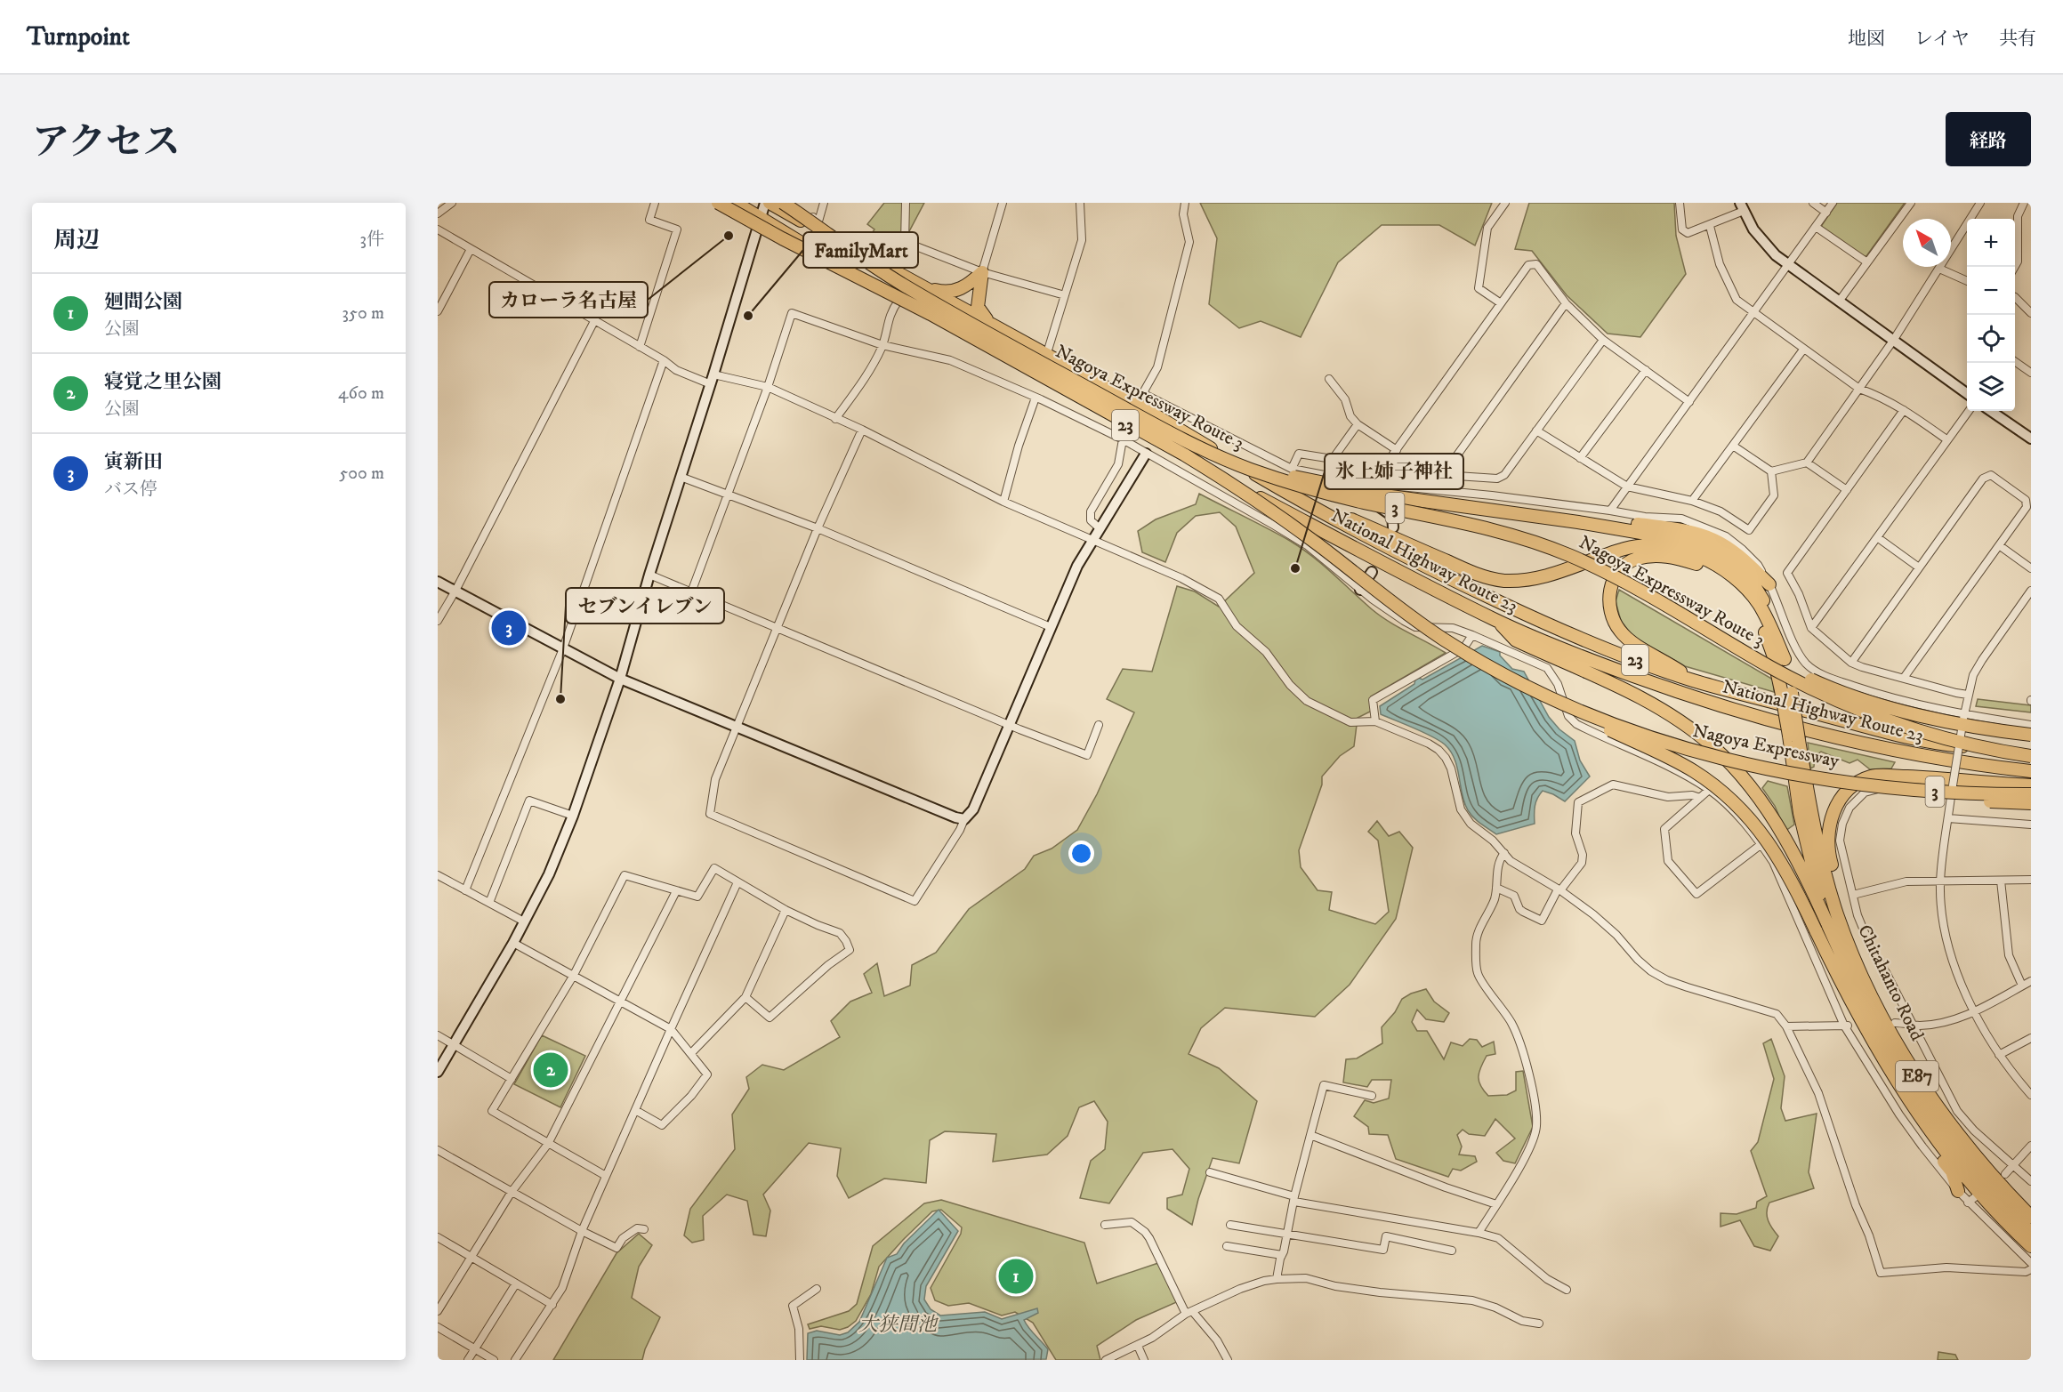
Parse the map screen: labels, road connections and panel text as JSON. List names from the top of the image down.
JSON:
{
  "streets": {
    "highway": [
      "Nagoya Expressway Route 3",
      "23",
      "3",
      "National Highway Route 23",
      "Nagoya Expressway",
      "Chitahanto Road",
      "E87"
    ]
  },
  "crossings": [
    ["Nagoya Expressway Route 3", "Nagoya Expressway"],
    ["23", "National Highway Route 23"],
    ["Chitahanto Road", "E87"]
  ],
  "water": ["大狭間池"],
  "places": [
    "カローラ名古屋",
    "FamilyMart",
    "氷上姉子神社",
    "セブンイレブン"
  ],
  "north": "top left",
  "page": {
    "header": "Turnpoint",
    "nav": ["地図", "レイヤ", "共有"],
    "title": "アクセス",
    "buttons": "経路",
    "heading": ["周辺", "3件"],
    "map_buttons": ["+", "−"],
    "list": [
      {
        "mark": "1",
        "name": "廻間公園",
        "note": "公園",
        "value": "350 m"
      },
      {
        "mark": "2",
        "name": "寝覚之里公園",
        "note": "公園",
        "value": "460 m"
      },
      {
        "mark": "3",
        "name": "寅新田",
        "note": "バス停",
        "value": "500 m"
      }
    ],
    "pins": ["3", "2", "1"]
  }
}
